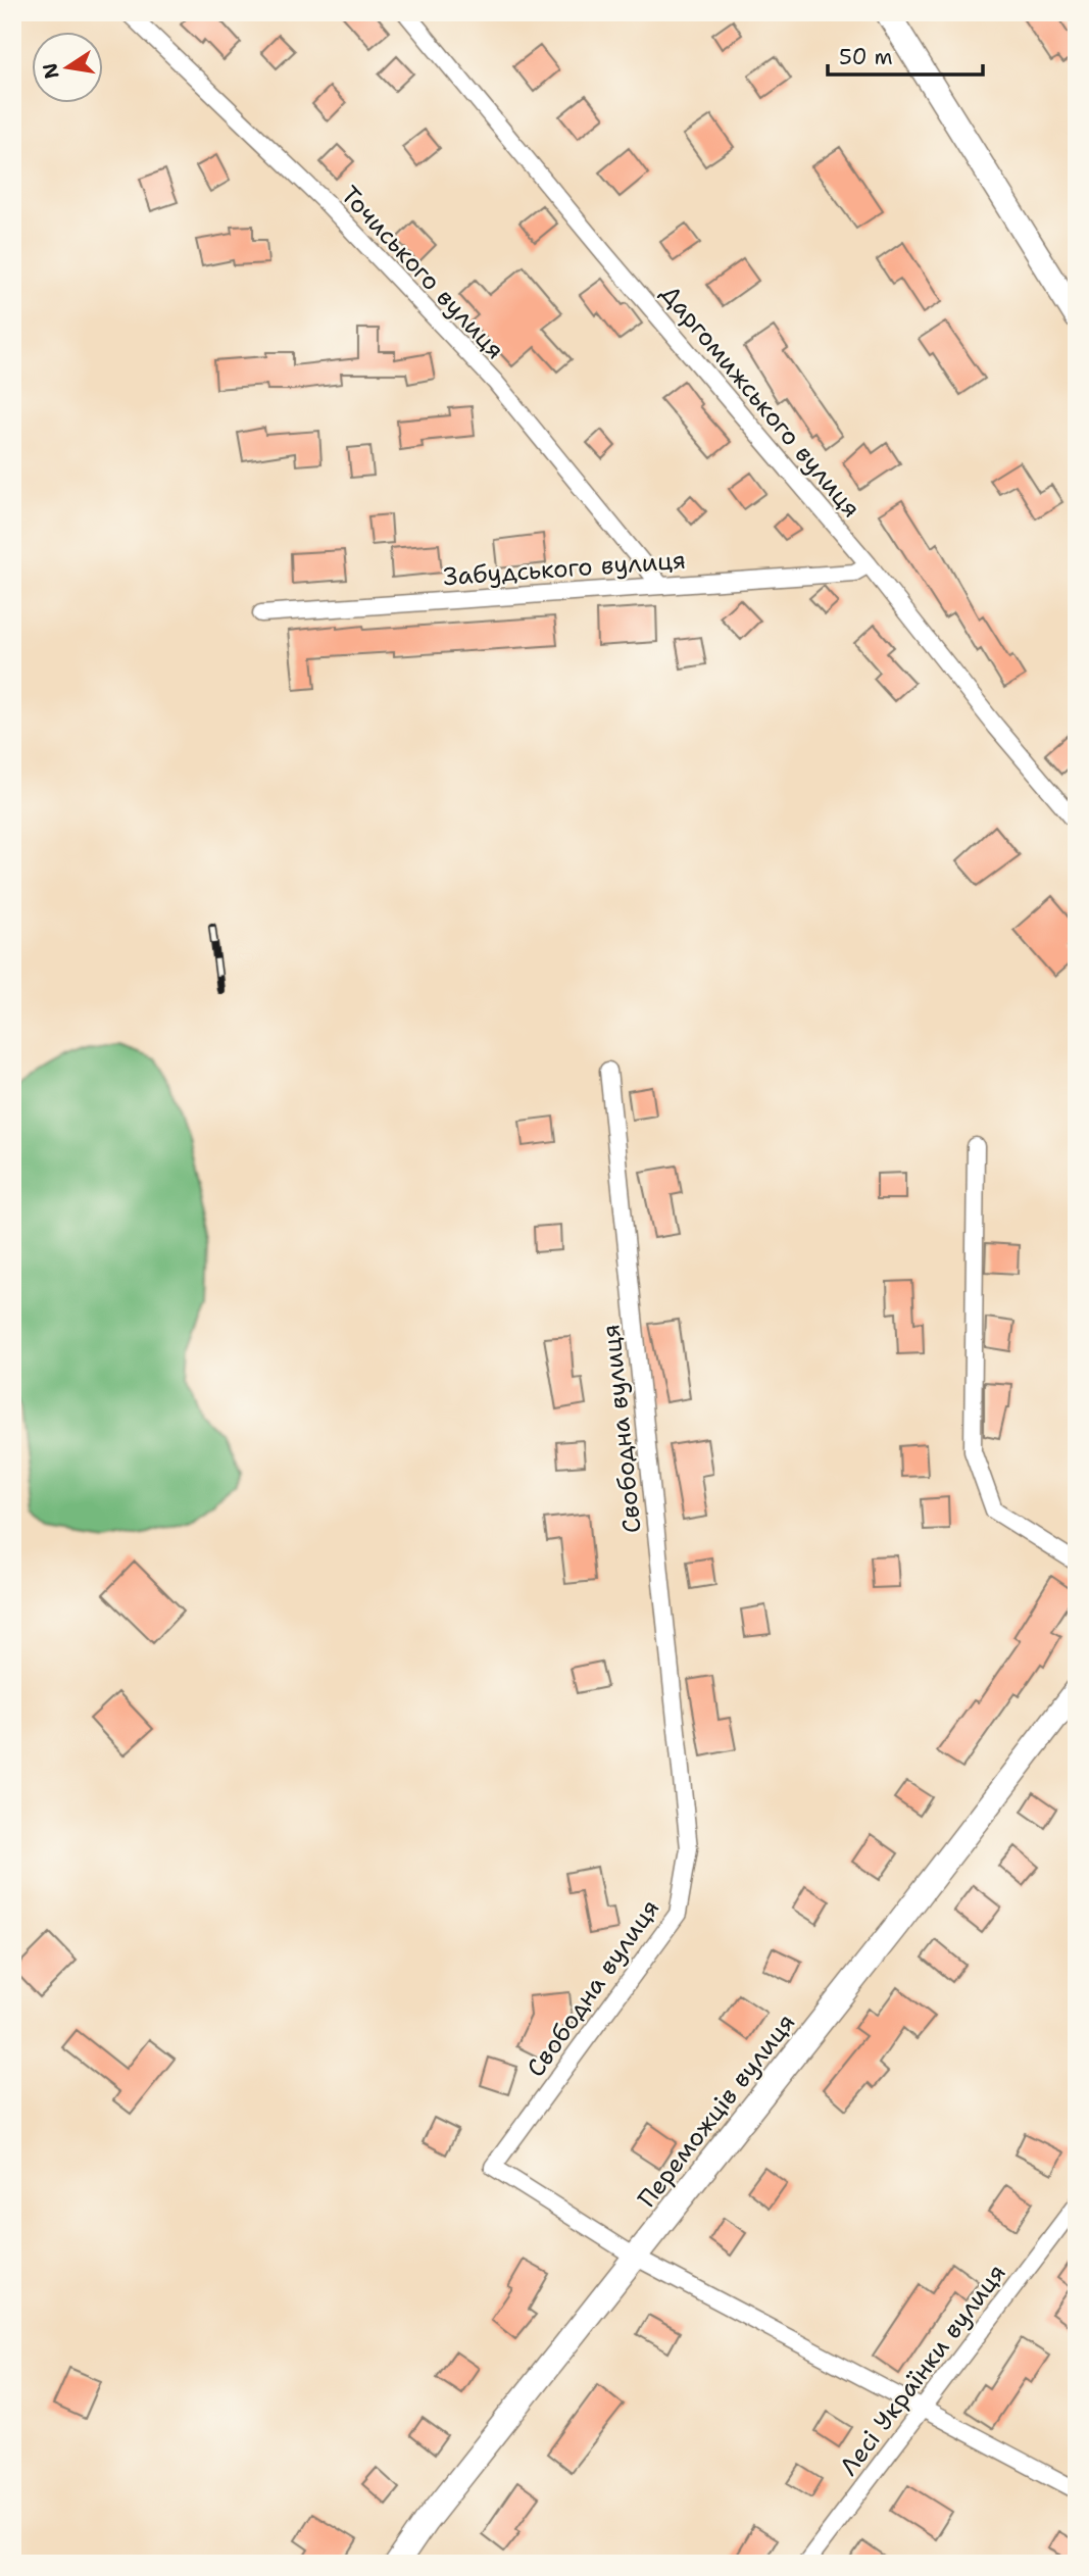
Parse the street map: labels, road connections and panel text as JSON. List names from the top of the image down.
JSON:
{
  "streets": {
    "main road": ["Переможців вулиця"],
    "street": [
      "Точиського вулиця",
      "Даргомижського вулиця",
      "Забудського вулиця",
      "Свободна вулиця",
      "Лесі Українки вулиця"
    ]
  },
  "crossings": [
    ["Точиського вулиця", "Забудського вулиця"],
    ["Даргомижського вулиця", "Забудського вулиця"],
    ["Свободна вулиця", "Переможців вулиця"],
    ["Свободна вулиця", "Лесі Українки вулиця"]
  ],
  "scale_bar": "50 m",
  "north": "left"
}
